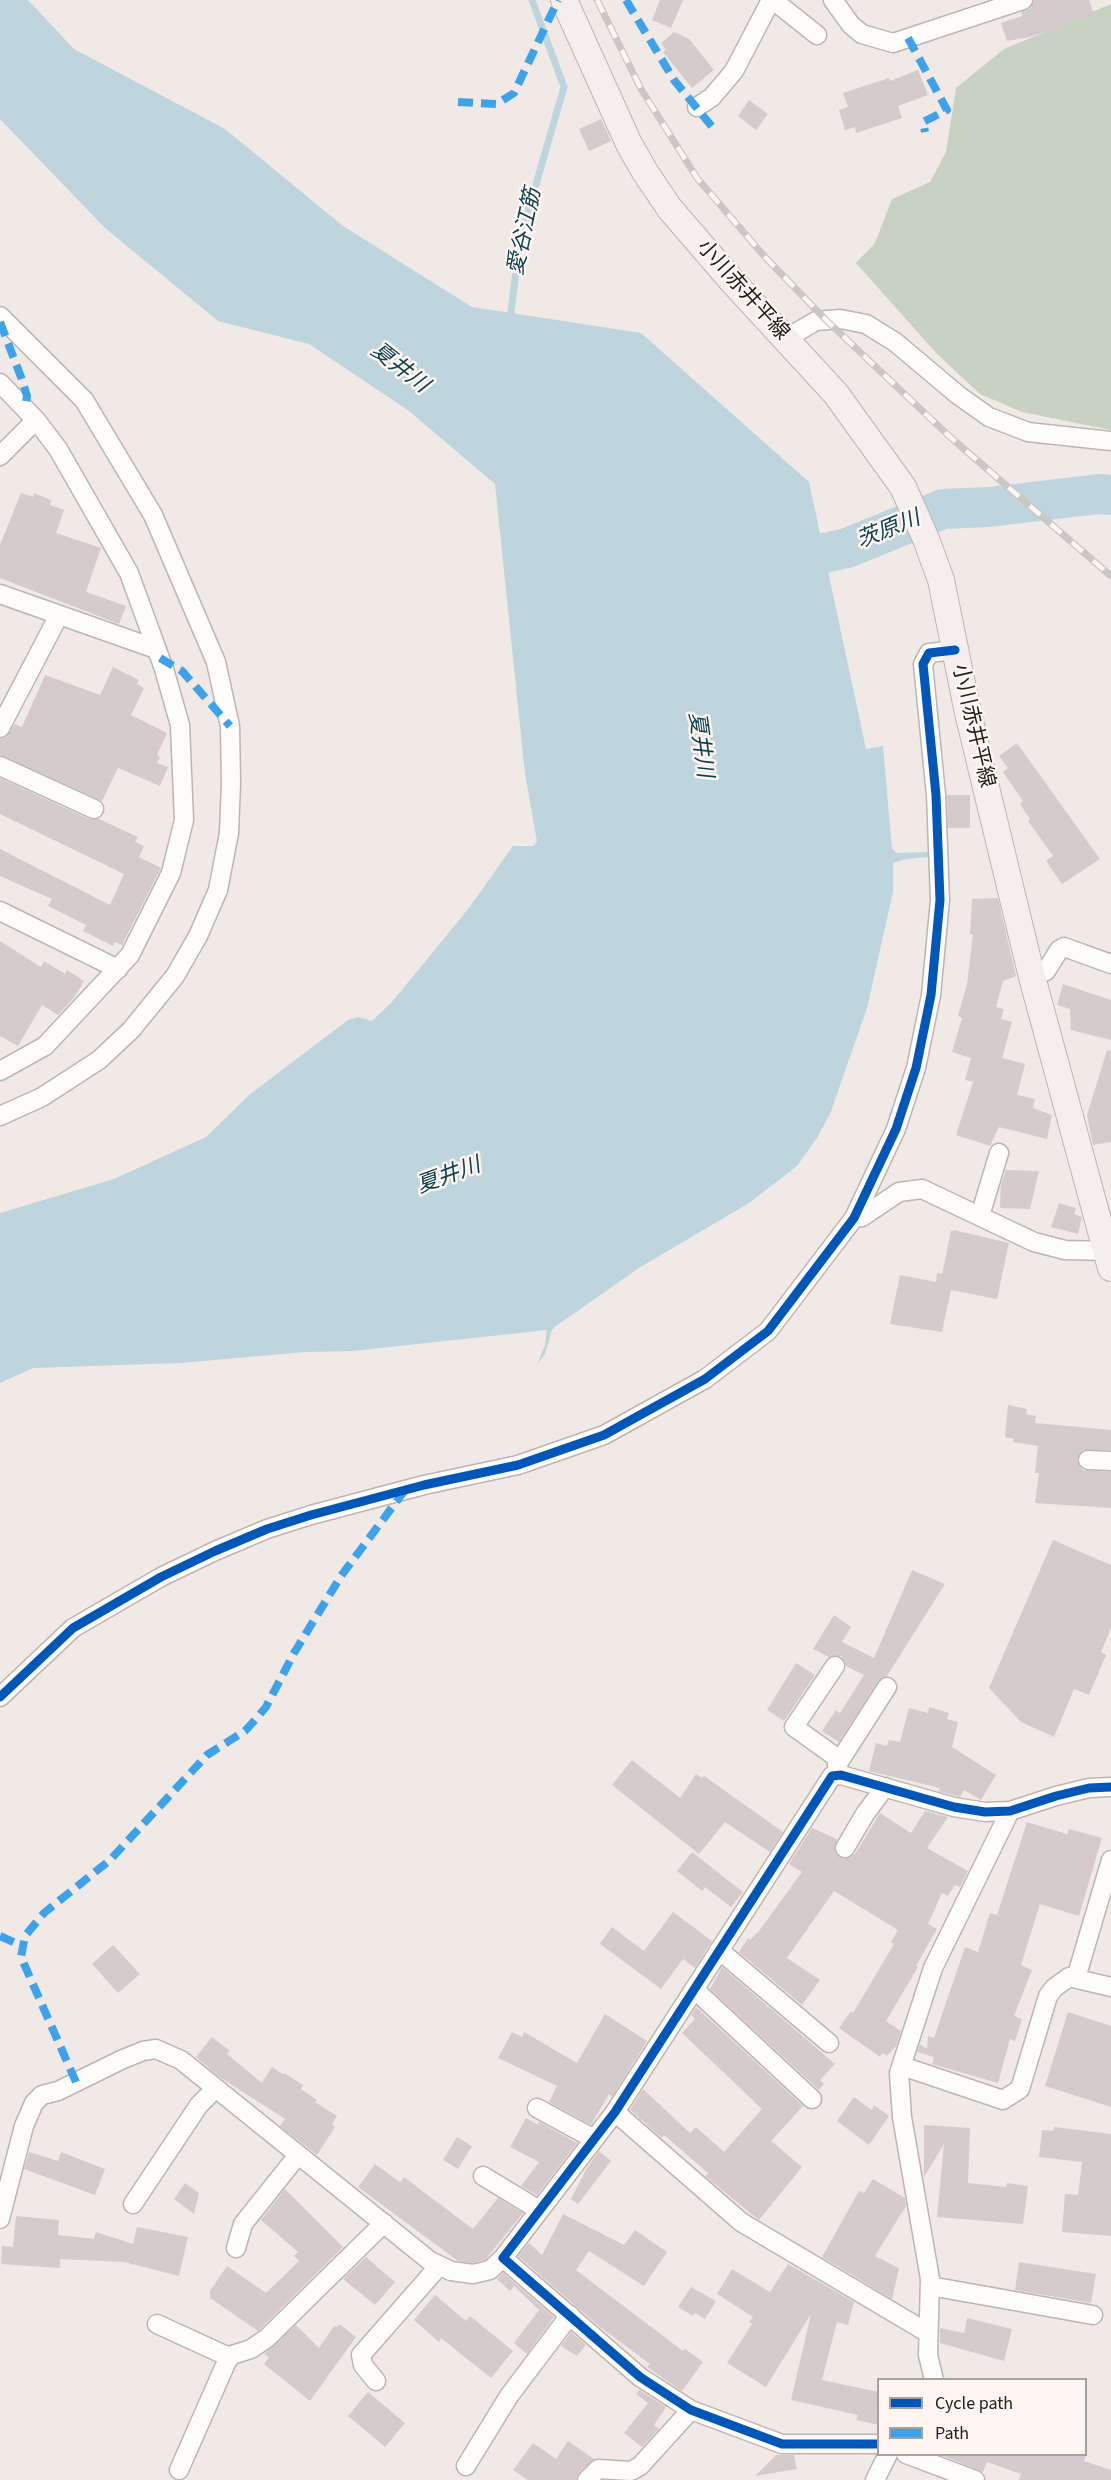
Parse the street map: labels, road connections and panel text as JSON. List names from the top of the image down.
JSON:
{
  "streets": {
    "main road": ["小川赤井平線"]
  },
  "water": ["愛谷江筋", "夏井川", "茨原川"],
  "legend": ["Cycle path", "Path"]
}
